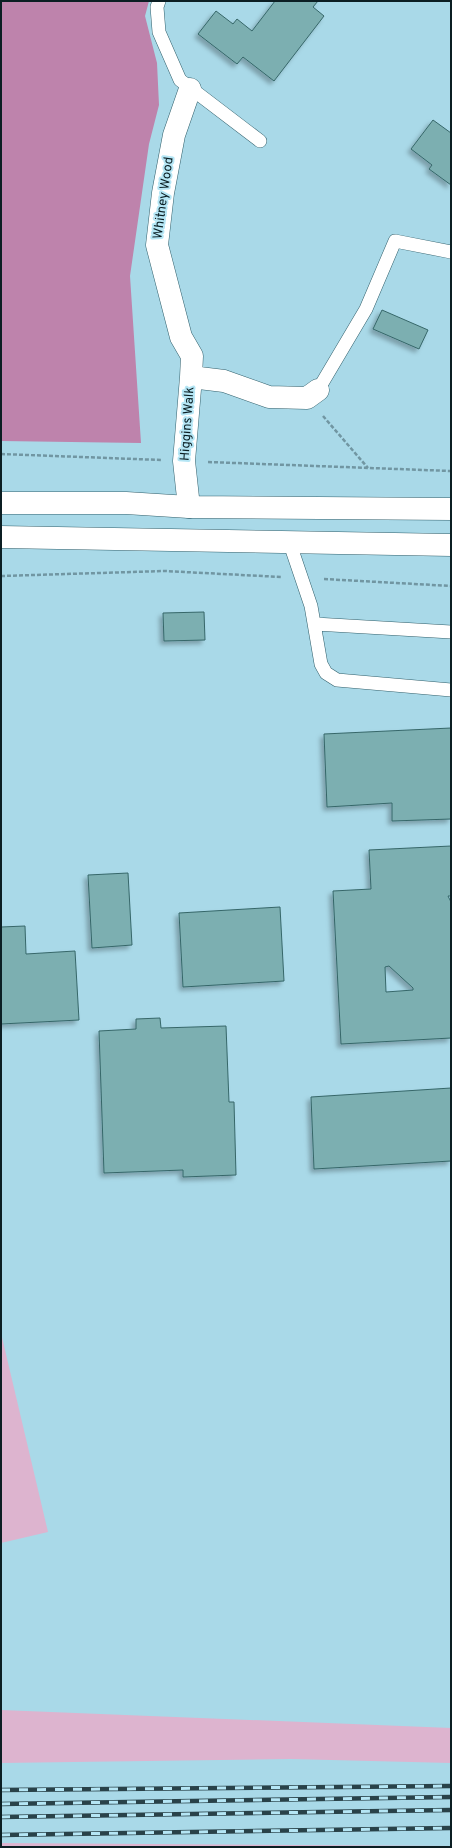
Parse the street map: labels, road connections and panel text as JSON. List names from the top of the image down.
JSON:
{
  "streets": {
    "main road": ["Whitney Wood", "Higgins Walk"]
  },
  "crossings": [
    ["Whitney Wood", "Higgins Walk"]
  ]
}
